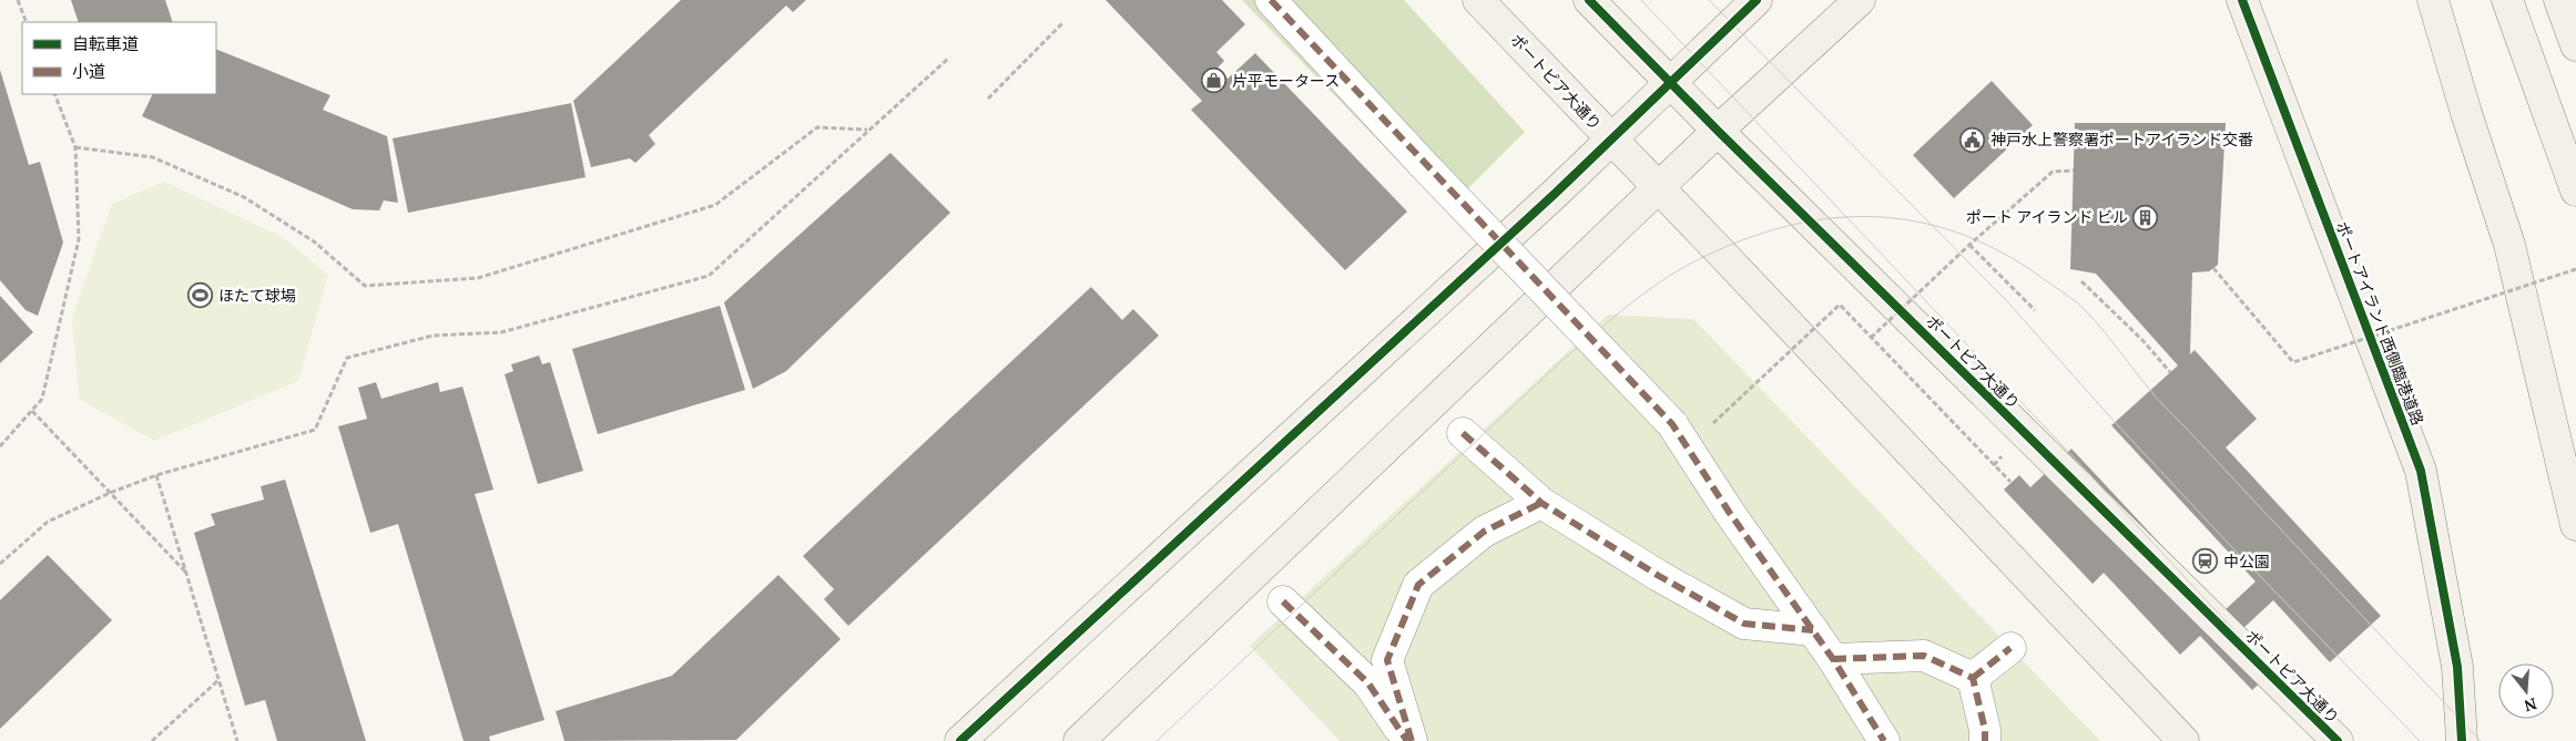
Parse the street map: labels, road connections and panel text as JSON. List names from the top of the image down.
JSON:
{
  "streets": {
    "street": ["ポートピア大通り", "ポートアイランド西側臨港道路"]
  },
  "places": {
    "shop": ["片平モータース"],
    "public building": ["神戸水上警察署ポートアイランド交番"],
    "building": ["ポート アイランド ビル"],
    "sports": ["ほたて球場"],
    "station": ["中公園"]
  },
  "legend": ["自転車道", "小道"],
  "north": "bottom"
}
